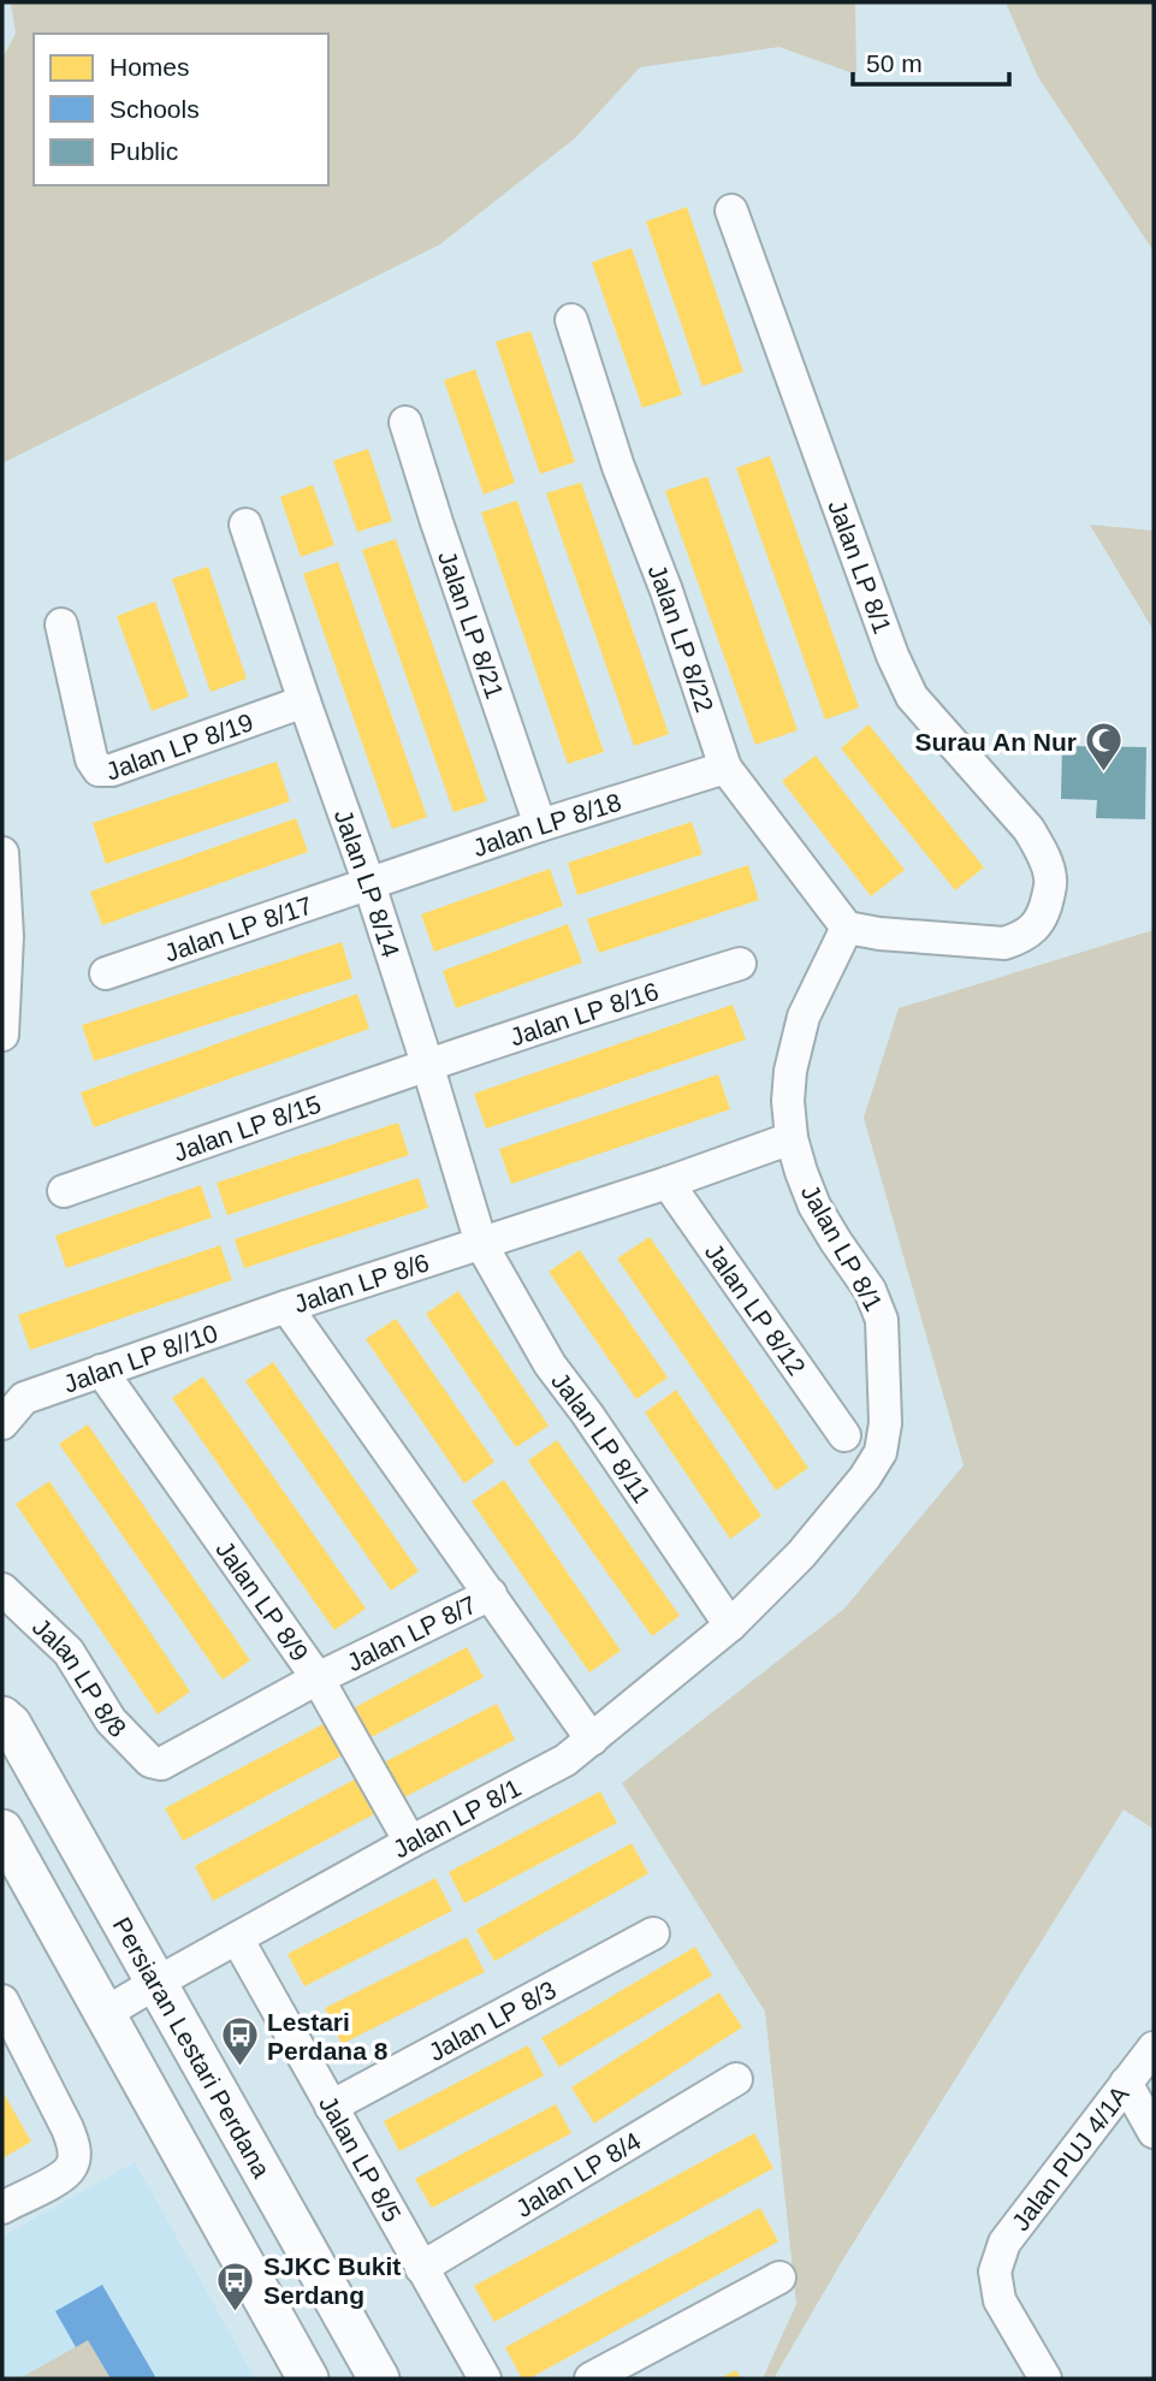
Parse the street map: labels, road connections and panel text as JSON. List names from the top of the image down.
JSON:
{
  "streets": {
    "main road": ["Persiaran Lestari Perdana"],
    "street": [
      "Jalan LP 8/1",
      "Jalan LP 8/21",
      "Jalan LP 8/22",
      "Jalan LP 8/19",
      "Jalan LP 8/18",
      "Jalan LP 8/14",
      "Jalan LP 8/17",
      "Jalan LP 8/16",
      "Jalan LP 8/15",
      "Jalan LP 8/6",
      "Jalan LP 8/12",
      "Jalan LP 8//10",
      "Jalan LP 8/11",
      "Jalan LP 8/9",
      "Jalan LP 8/7",
      "Jalan LP 8/8",
      "Jalan LP 8/3",
      "Jalan PUJ 4/1A",
      "Jalan LP 8/5",
      "Jalan LP 8/4"
    ]
  },
  "crossings": [
    ["Jalan LP 8/1", "Jalan LP 8/22"],
    ["Jalan LP 8/1", "Jalan LP 8/6"],
    ["Jalan LP 8/1", "Jalan LP 8/11"],
    ["Jalan LP 8/1", "Jalan LP 8/9"],
    ["Jalan LP 8/1", "Persiaran Lestari Perdana"],
    ["Jalan LP 8/1", "Jalan LP 8/5"],
    ["Jalan LP 8/21", "Jalan LP 8/18"],
    ["Jalan LP 8/22", "Jalan LP 8/18"],
    ["Jalan LP 8/19", "Jalan LP 8/14"],
    ["Jalan LP 8/18", "Jalan LP 8/14"],
    ["Jalan LP 8/18", "Jalan LP 8/17"],
    ["Jalan LP 8/14", "Jalan LP 8/17"],
    ["Jalan LP 8/14", "Jalan LP 8/16"],
    ["Jalan LP 8/14", "Jalan LP 8/15"],
    ["Jalan LP 8/14", "Jalan LP 8/6"],
    ["Jalan LP 8/14", "Jalan LP 8/11"],
    ["Jalan LP 8/16", "Jalan LP 8/15"],
    ["Jalan LP 8/6", "Jalan LP 8/12"],
    ["Jalan LP 8/6", "Jalan LP 8//10"],
    ["Jalan LP 8/6", "Jalan LP 8/11"],
    ["Jalan LP 8/6", "Jalan LP 8/7"],
    ["Jalan LP 8//10", "Jalan LP 8/9"],
    ["Jalan LP 8/9", "Jalan LP 8/7"],
    ["Jalan LP 8/7", "Jalan LP 8/8"],
    ["Jalan LP 8/3", "Jalan LP 8/5"],
    ["Jalan LP 8/5", "Jalan LP 8/4"]
  ],
  "places": {
    "mosque": ["Surau An Nur"],
    "bus stop": ["Lestari Perdana 8", "SJKC Bukit Serdang"]
  },
  "legend": ["Homes", "Schools", "Public"],
  "scale_bar": "50 m"
}
